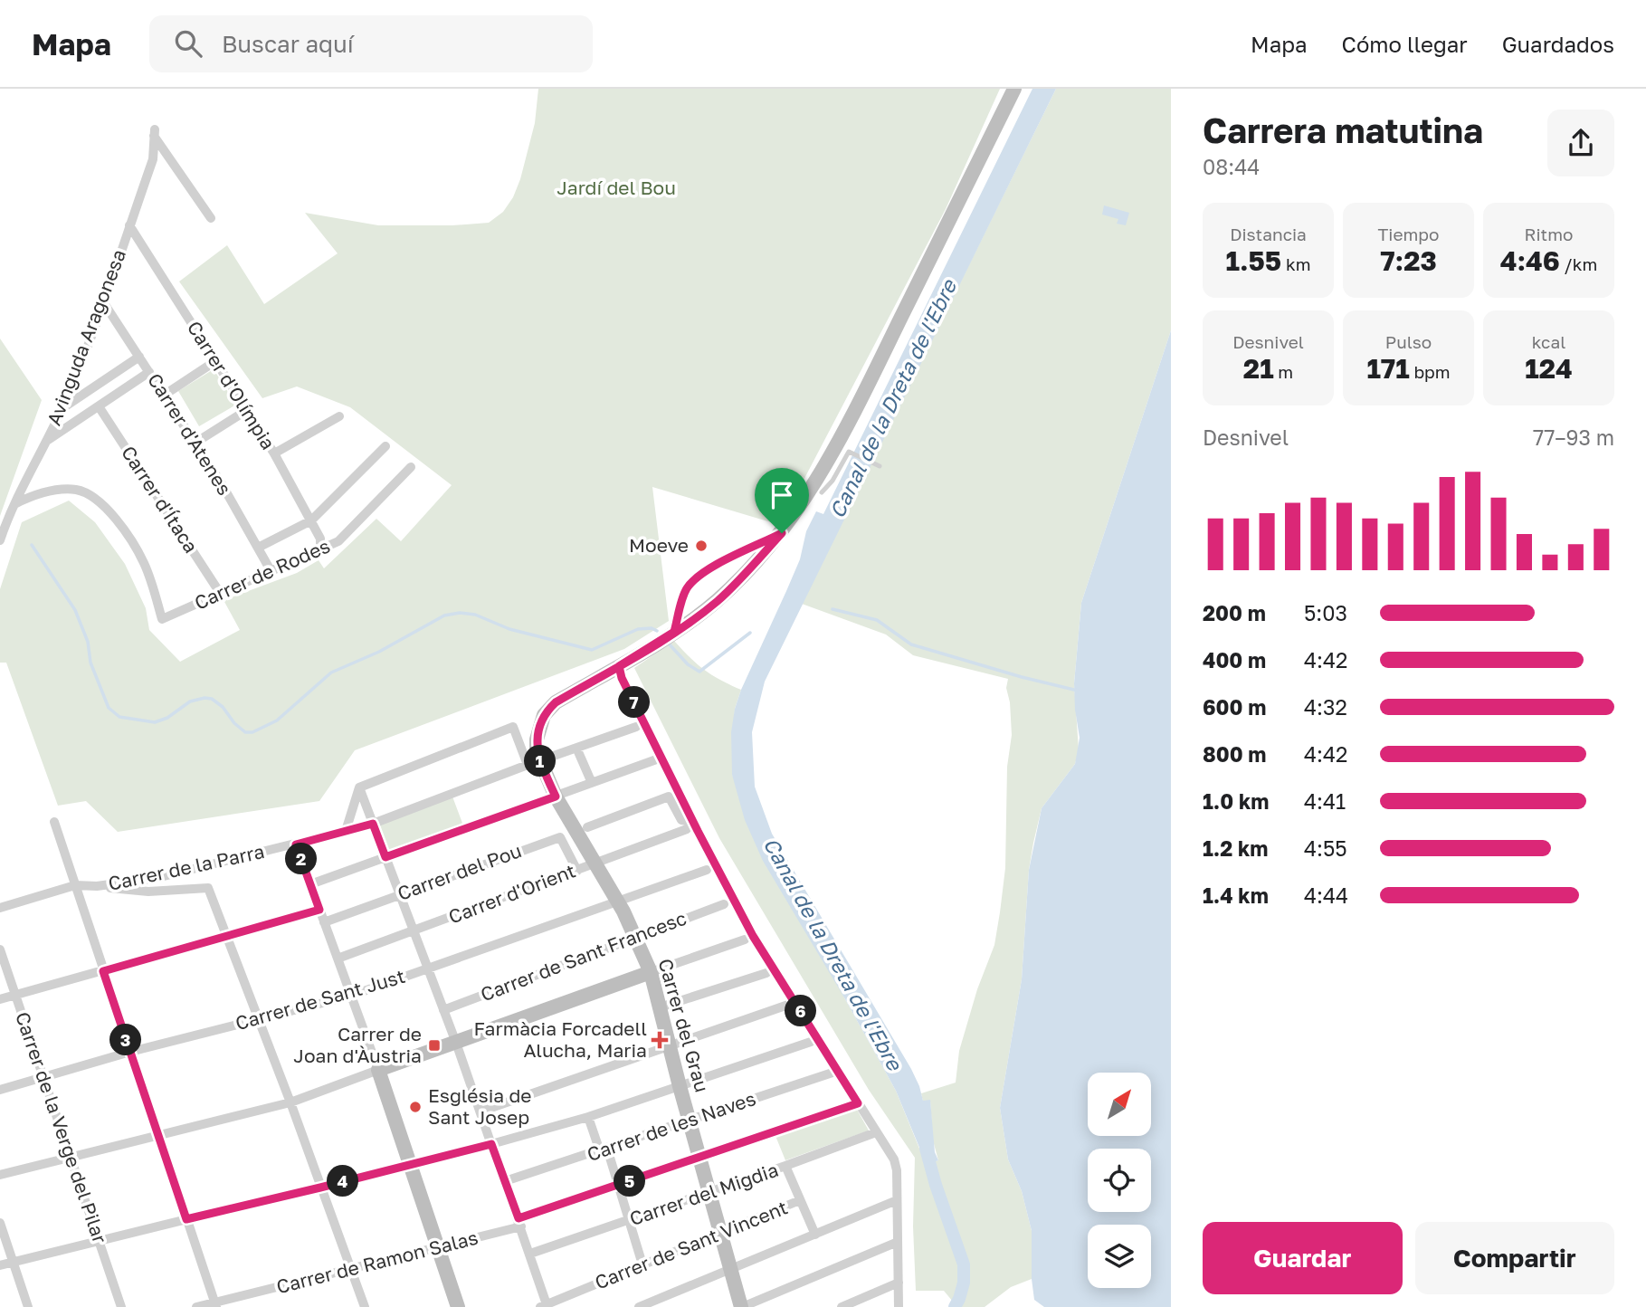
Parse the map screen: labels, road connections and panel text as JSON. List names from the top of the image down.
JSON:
{
  "streets": {
    "street": [
      "Avinguda Aragonesa",
      "Carrer d'Olímpia",
      "Carrer d'Atenes",
      "Carrer d'Ítaca",
      "Carrer de Rodes",
      "Carrer de la Parra",
      "Carrer del Pou",
      "Carrer d'Orient",
      "Carrer de Sant Francesc",
      "Carrer de Sant Just",
      "Carrer del Grau",
      "Carrer de les Naves",
      "Carrer de la Verge del Pilar",
      "Carrer del Migdia",
      "Carrer de Sant Vincent",
      "Carrer de Ramon Salas"
    ]
  },
  "crossings": [
    ["Avinguda Aragonesa", "Carrer d'Olímpia"],
    ["Avinguda Aragonesa", "Carrer d'Atenes"],
    ["Avinguda Aragonesa", "Carrer de Rodes"],
    ["Carrer d'Olímpia", "Carrer de Rodes"],
    ["Carrer d'Atenes", "Carrer de Rodes"],
    ["Carrer d'Ítaca", "Carrer de Rodes"],
    ["Carrer del Pou", "Carrer d'Orient"],
    ["Carrer d'Orient", "Carrer del Grau"],
    ["Carrer de Sant Francesc", "Carrer del Grau"],
    ["Carrer de Sant Just", "Carrer del Grau"],
    ["Carrer de Sant Just", "Carrer de la Verge del Pilar"],
    ["Carrer del Grau", "Carrer de les Naves"],
    ["Carrer del Grau", "Carrer del Migdia"],
    ["Carrer del Grau", "Carrer de Sant Vincent"],
    ["Carrer del Grau", "Carrer de Ramon Salas"]
  ],
  "water": ["Canal de la Dreta de l'Ebre"],
  "parks": ["Jardí del Bou"],
  "places": {
    "other": ["Moeve", "Església de Sant Josep"],
    "health": ["Farmàcia Forcadell Alucha, Maria"],
    "transit": ["Carrer de Joan d'Àustria"]
  },
  "north": "top right",
  "page": {
    "header": "Mapa",
    "search": "Buscar aquí",
    "nav": ["Mapa", "Cómo llegar", "Guardados"],
    "heading": ["Carrera matutina", "08:44"],
    "stats": [
      ["Distancia", "1.55 km"],
      ["Tiempo", "7:23"],
      ["Ritmo", "4:46 /km"],
      ["Desnivel", "21 m"],
      ["Pulso", "171 bpm"],
      ["kcal", "124"]
    ],
    "chart": ["Desnivel", "77–93 m"],
    "list": [
      {
        "name": "200 m",
        "note": "5:03"
      },
      {
        "name": "400 m",
        "note": "4:42"
      },
      {
        "name": "600 m",
        "note": "4:32"
      },
      {
        "name": "800 m",
        "note": "4:42"
      },
      {
        "name": "1.0 km",
        "note": "4:41"
      },
      {
        "name": "1.2 km",
        "note": "4:55"
      },
      {
        "name": "1.4 km",
        "note": "4:44"
      }
    ],
    "pins": [
      "7",
      "1",
      "2",
      "6",
      "3",
      "4",
      "5"
    ],
    "buttons": ["Guardar", "Compartir"]
  }
}
